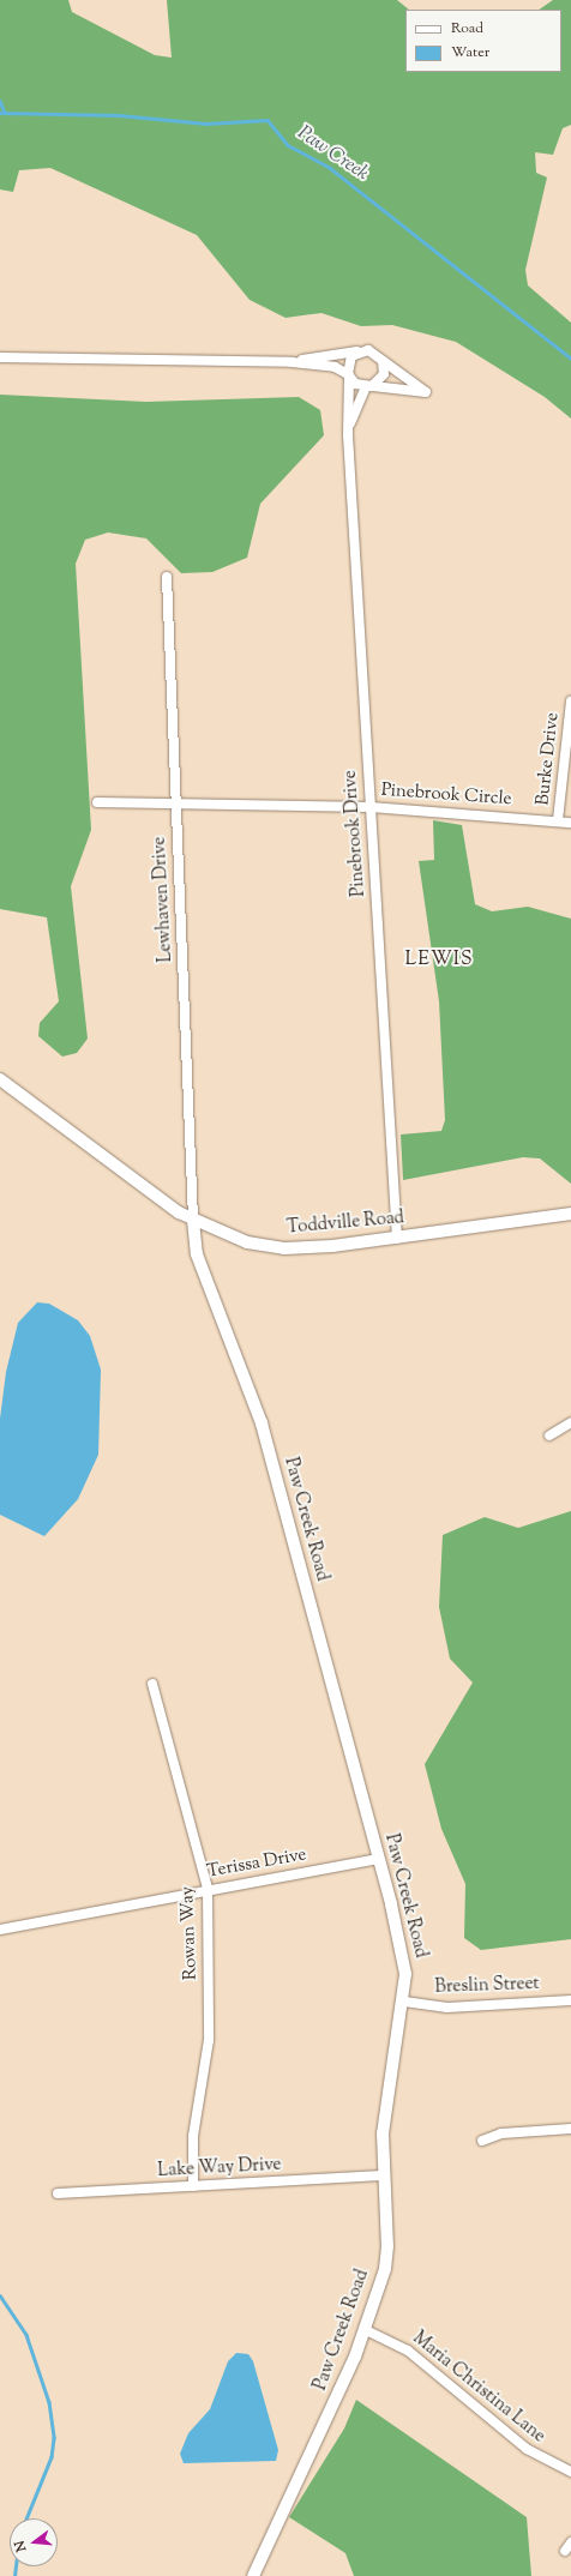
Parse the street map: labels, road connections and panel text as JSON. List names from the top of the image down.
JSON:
{
  "streets": {
    "street": [
      "Burke Drive",
      "Pinebrook Circle",
      "Pinebrook Drive",
      "Lewhaven Drive",
      "Toddville Road",
      "Paw Creek Road",
      "Terissa Drive",
      "Rowan Way",
      "Breslin Street",
      "Lake Way Drive",
      "Maria Christina Lane"
    ]
  },
  "crossings": [
    ["Burke Drive", "Pinebrook Circle"],
    ["Pinebrook Circle", "Pinebrook Drive"],
    ["Pinebrook Circle", "Lewhaven Drive"],
    ["Pinebrook Drive", "Toddville Road"],
    ["Lewhaven Drive", "Toddville Road"],
    ["Lewhaven Drive", "Paw Creek Road"],
    ["Toddville Road", "Paw Creek Road"],
    ["Paw Creek Road", "Terissa Drive"],
    ["Paw Creek Road", "Breslin Street"],
    ["Paw Creek Road", "Lake Way Drive"],
    ["Paw Creek Road", "Maria Christina Lane"],
    ["Terissa Drive", "Rowan Way"],
    ["Rowan Way", "Lake Way Drive"]
  ],
  "districts": ["LEWIS"],
  "water": ["Paw Creek"],
  "legend": ["Road", "Water"],
  "north": "left"
}
